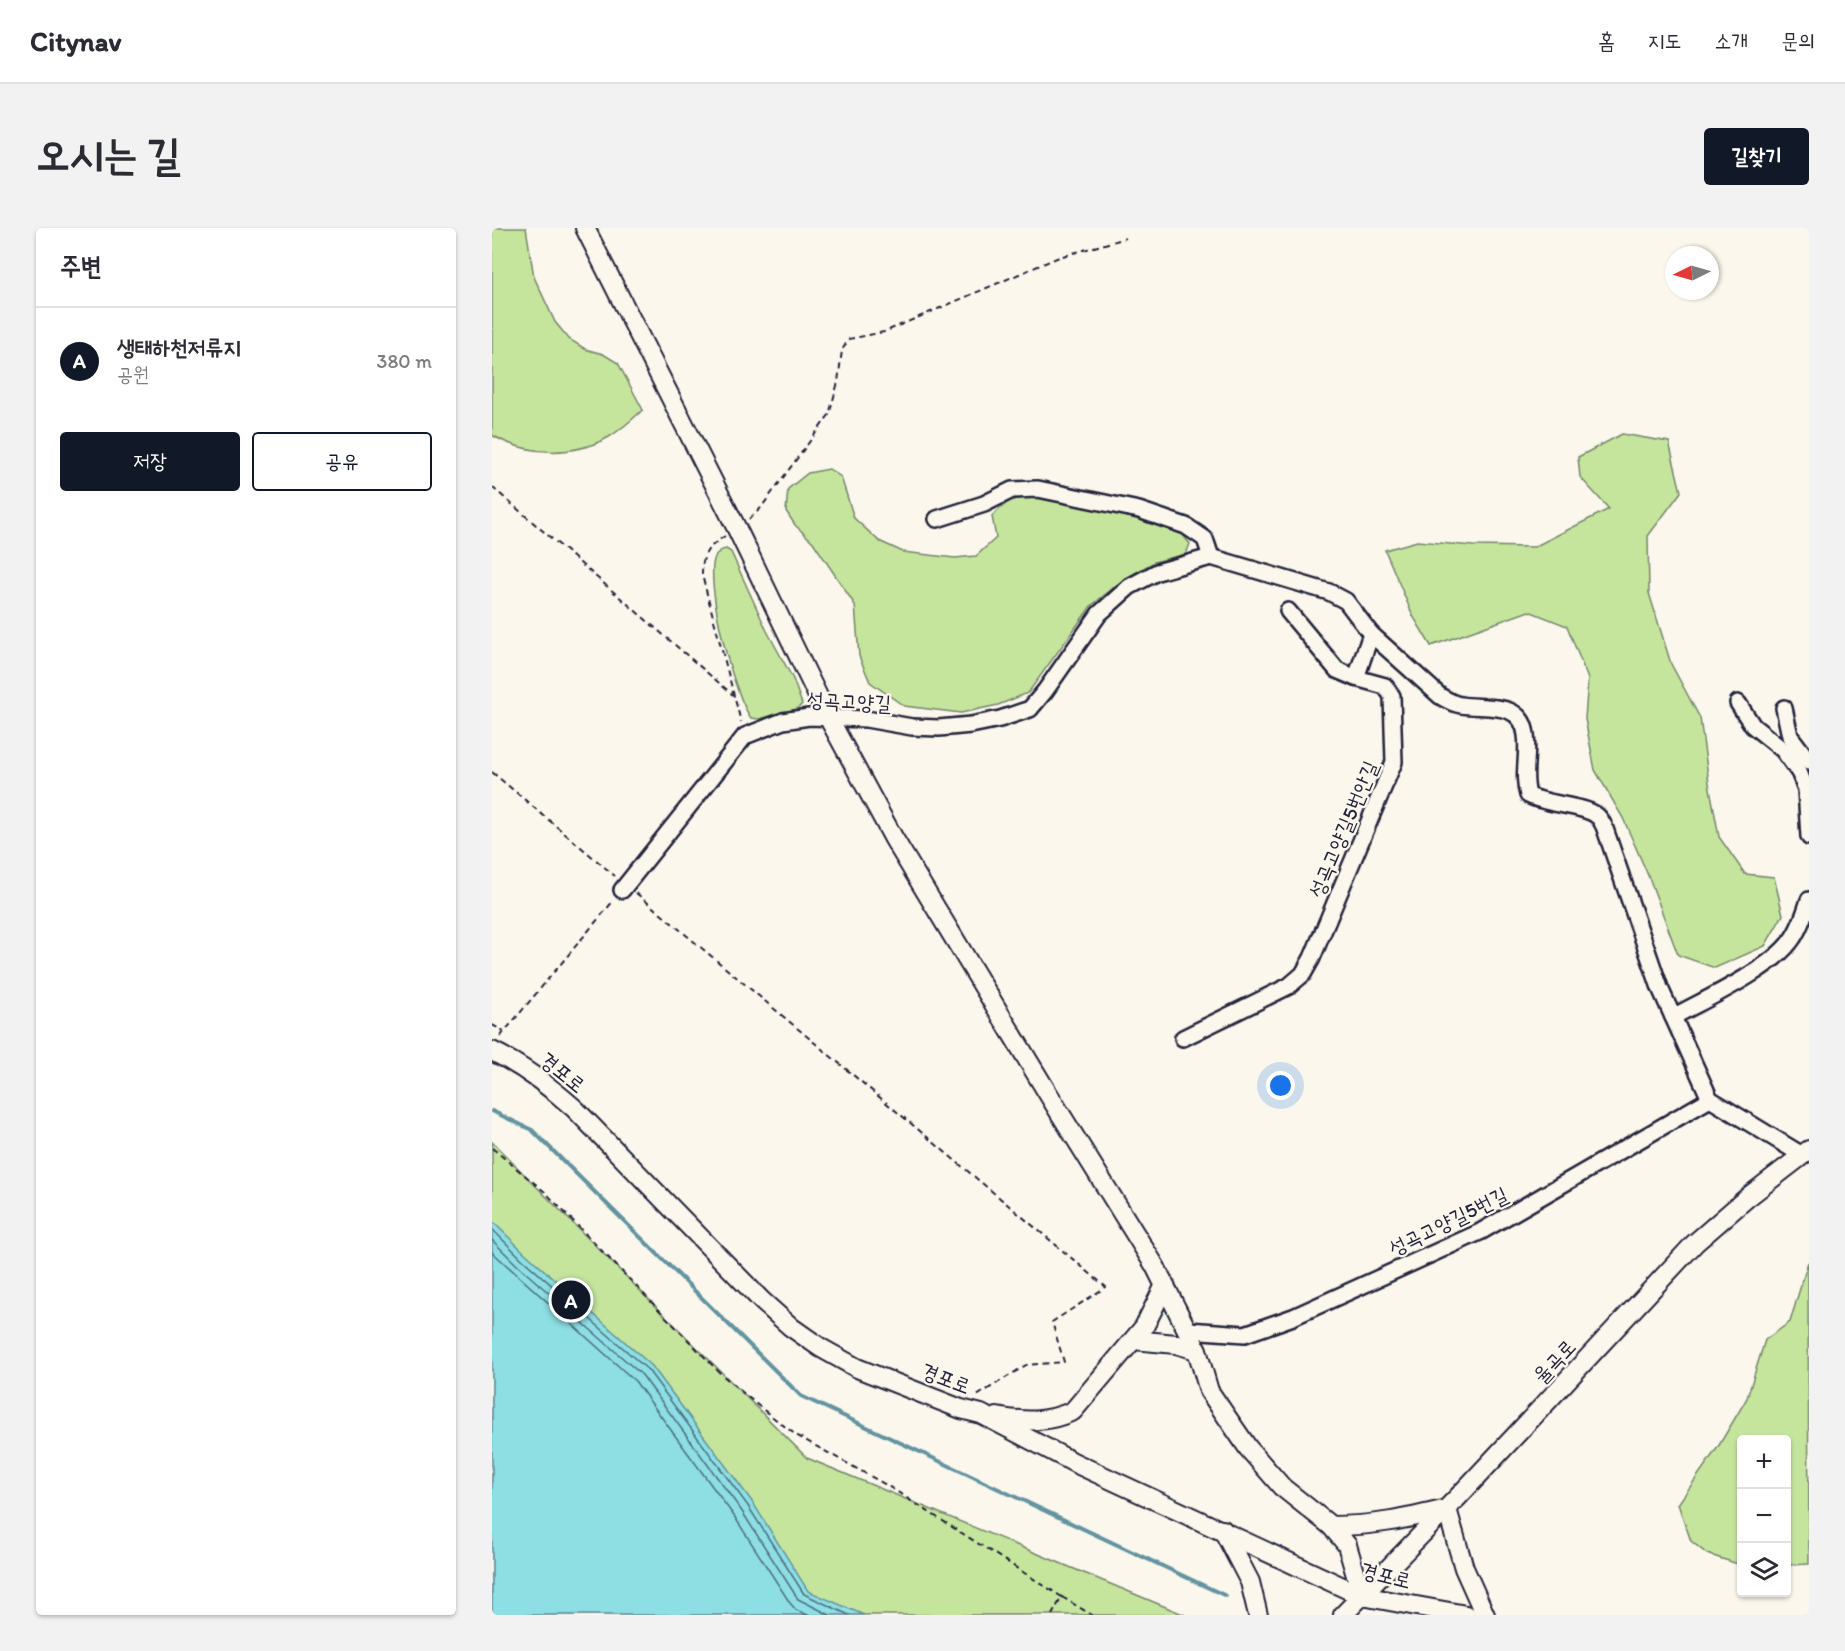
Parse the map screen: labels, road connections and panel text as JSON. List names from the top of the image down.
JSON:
{
  "streets": {
    "street": [
      "성곡고양길",
      "성곡고양길5번안길",
      "경포로",
      "성곡고양길5번길",
      "율곡로"
    ]
  },
  "crossings": [
    ["경포로", "율곡로"]
  ],
  "north": "left",
  "page": {
    "header": "Citynav",
    "nav": [
      "홈",
      "지도",
      "소개",
      "문의"
    ],
    "buttons": [
      "길찾기",
      ["저장", "공유"]
    ],
    "title": "오시는 길",
    "heading": "주변",
    "list": [
      {
        "mark": "A",
        "name": "생태하천저류지",
        "note": "공원",
        "value": "380 m"
      }
    ],
    "pins": "A",
    "map_buttons": ["+", "−"]
  }
}
